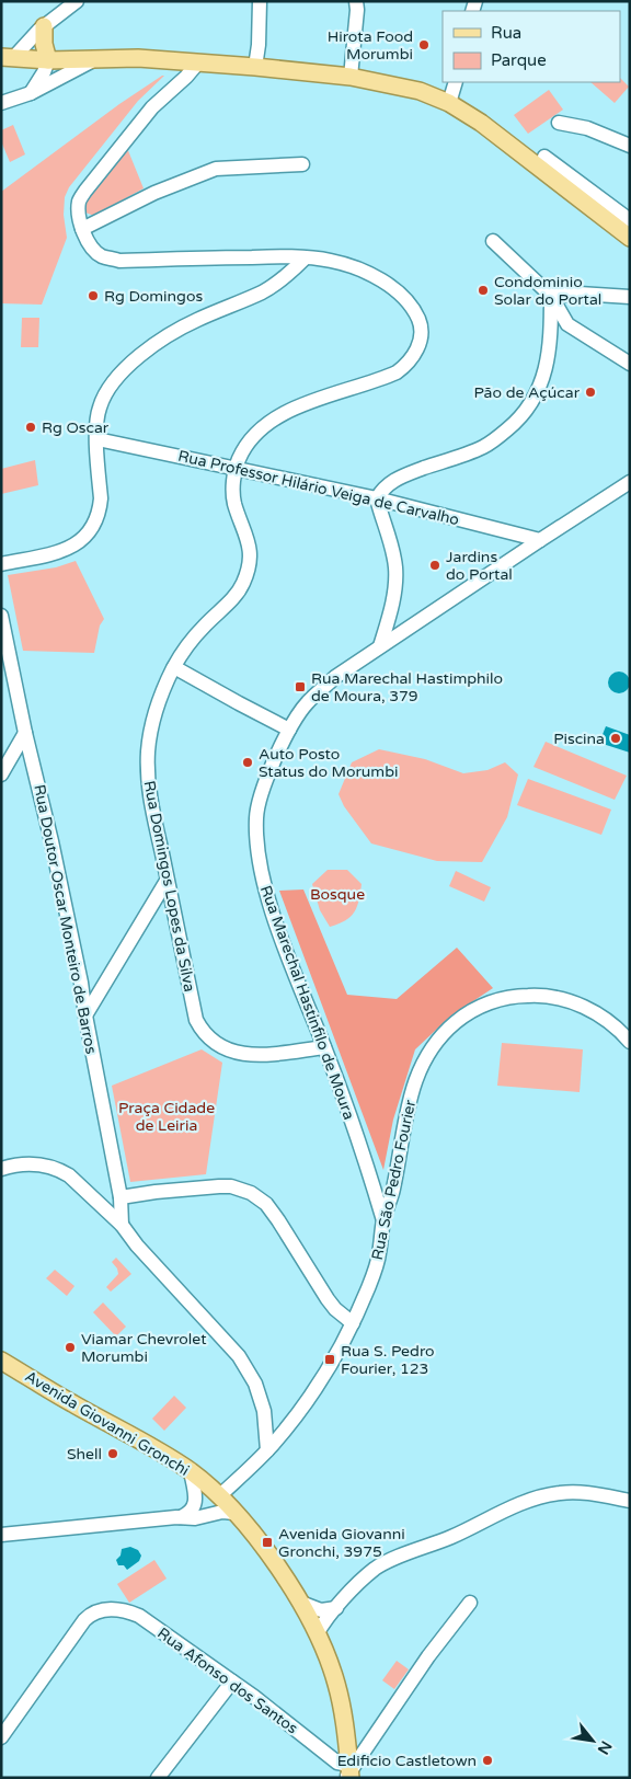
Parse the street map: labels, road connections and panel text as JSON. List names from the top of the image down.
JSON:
{
  "streets": {
    "main road": ["Avenida Giovanni Gronchi"],
    "street": [
      "Rua Professor Hilário Veiga de Carvalho",
      "Rua Domingos Lopes da Silva",
      "Rua Doutor Oscar Monteiro de Barros",
      "Rua Marechal Hastinfilo de Moura",
      "Rua São Pedro Fourier",
      "Rua Afonso dos Santos"
    ]
  },
  "crossings": [
    ["Rua Professor Hilário Veiga de Carvalho", "Rua Domingos Lopes da Silva"],
    ["Rua Professor Hilário Veiga de Carvalho", "Rua Marechal Hastinfilo de Moura"],
    ["Rua Domingos Lopes da Silva", "Rua Marechal Hastinfilo de Moura"],
    ["Rua Marechal Hastinfilo de Moura", "Rua São Pedro Fourier"],
    ["Rua São Pedro Fourier", "Avenida Giovanni Gronchi"],
    ["Avenida Giovanni Gronchi", "Rua Afonso dos Santos"]
  ],
  "parks": ["Bosque", "Praça Cidade de Leiria"],
  "places": {
    "other": [
      "Hirota Food Morumbi",
      "Condominio Solar do Portal",
      "Rg Domingos",
      "Pão de Açúcar",
      "Rg Oscar",
      "Jardins do Portal",
      "Piscina",
      "Auto Posto Status do Morumbi",
      "Viamar Chevrolet Morumbi",
      "Shell",
      "Edificio Castletown"
    ],
    "transit": ["Rua Marechal Hastimphilo de Moura, 379", "Rua S. Pedro Fourier, 123", "Avenida Giovanni Gronchi, 3975"]
  },
  "legend": ["Rua", "Parque"],
  "north": "bottom right"
}
